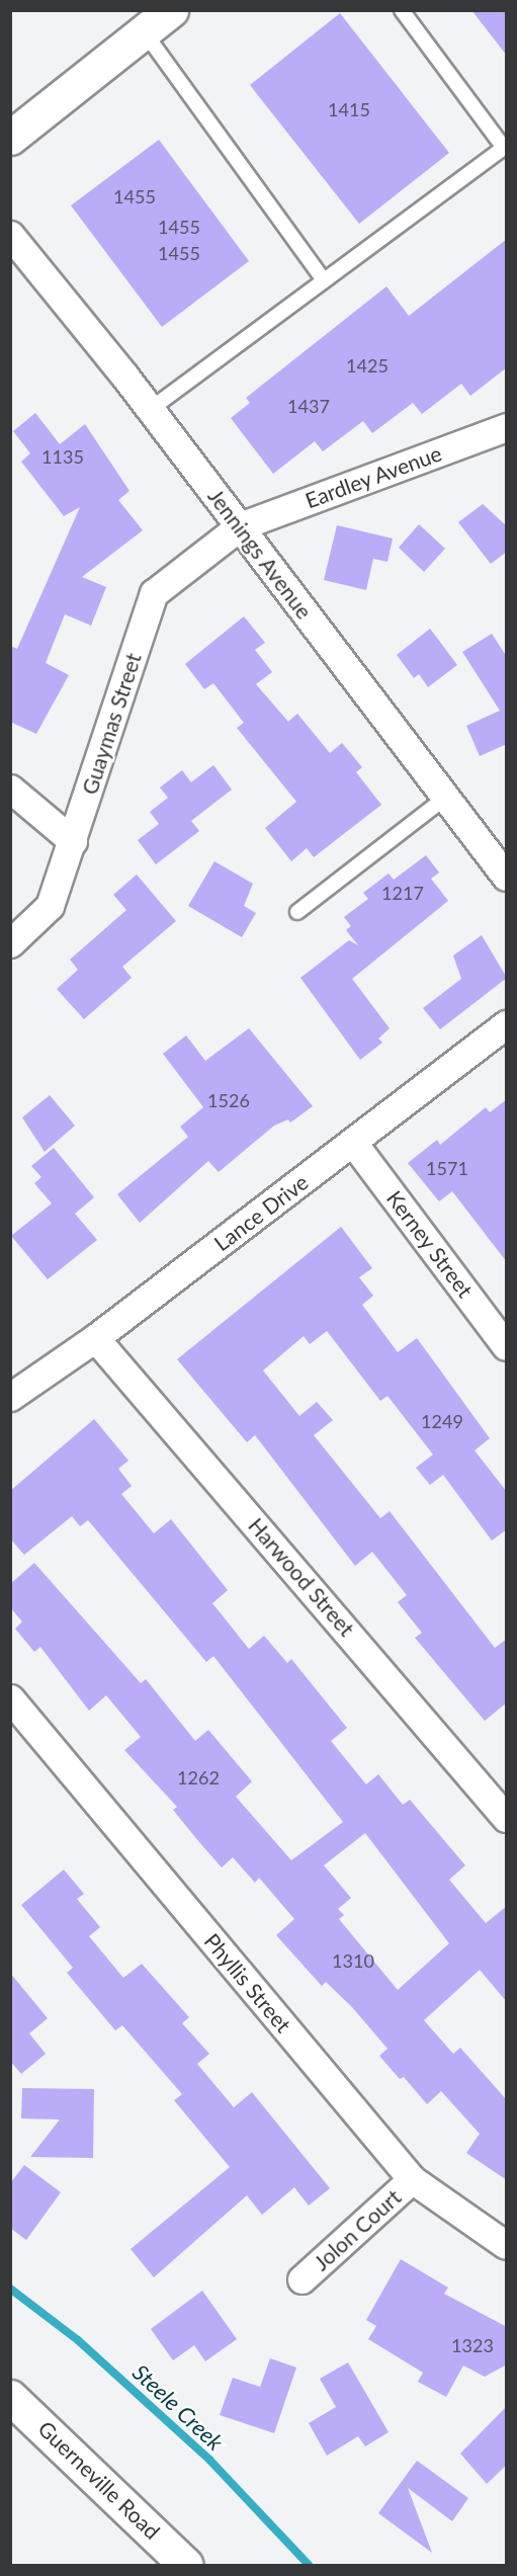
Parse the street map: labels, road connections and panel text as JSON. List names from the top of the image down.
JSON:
{
  "streets": {
    "main road": ["Guerneville Road"],
    "street": [
      "Eardley Avenue",
      "Jennings Avenue",
      "Guaymas Street",
      "Lance Drive",
      "Kerney Street",
      "Harwood Street",
      "Phyllis Street",
      "Jolon Court"
    ]
  },
  "crossings": [
    ["Eardley Avenue", "Jennings Avenue"],
    ["Eardley Avenue", "Guaymas Street"],
    ["Jennings Avenue", "Guaymas Street"],
    ["Lance Drive", "Kerney Street"],
    ["Lance Drive", "Harwood Street"],
    ["Phyllis Street", "Jolon Court"]
  ],
  "water": ["Steele Creek"],
  "house_numbers": [
    "1415",
    "1455",
    "1455",
    "1455",
    "1425",
    "1437",
    "1135",
    "1217",
    "1526",
    "1571",
    "1249",
    "1262",
    "1310",
    "1323"
  ]
}
